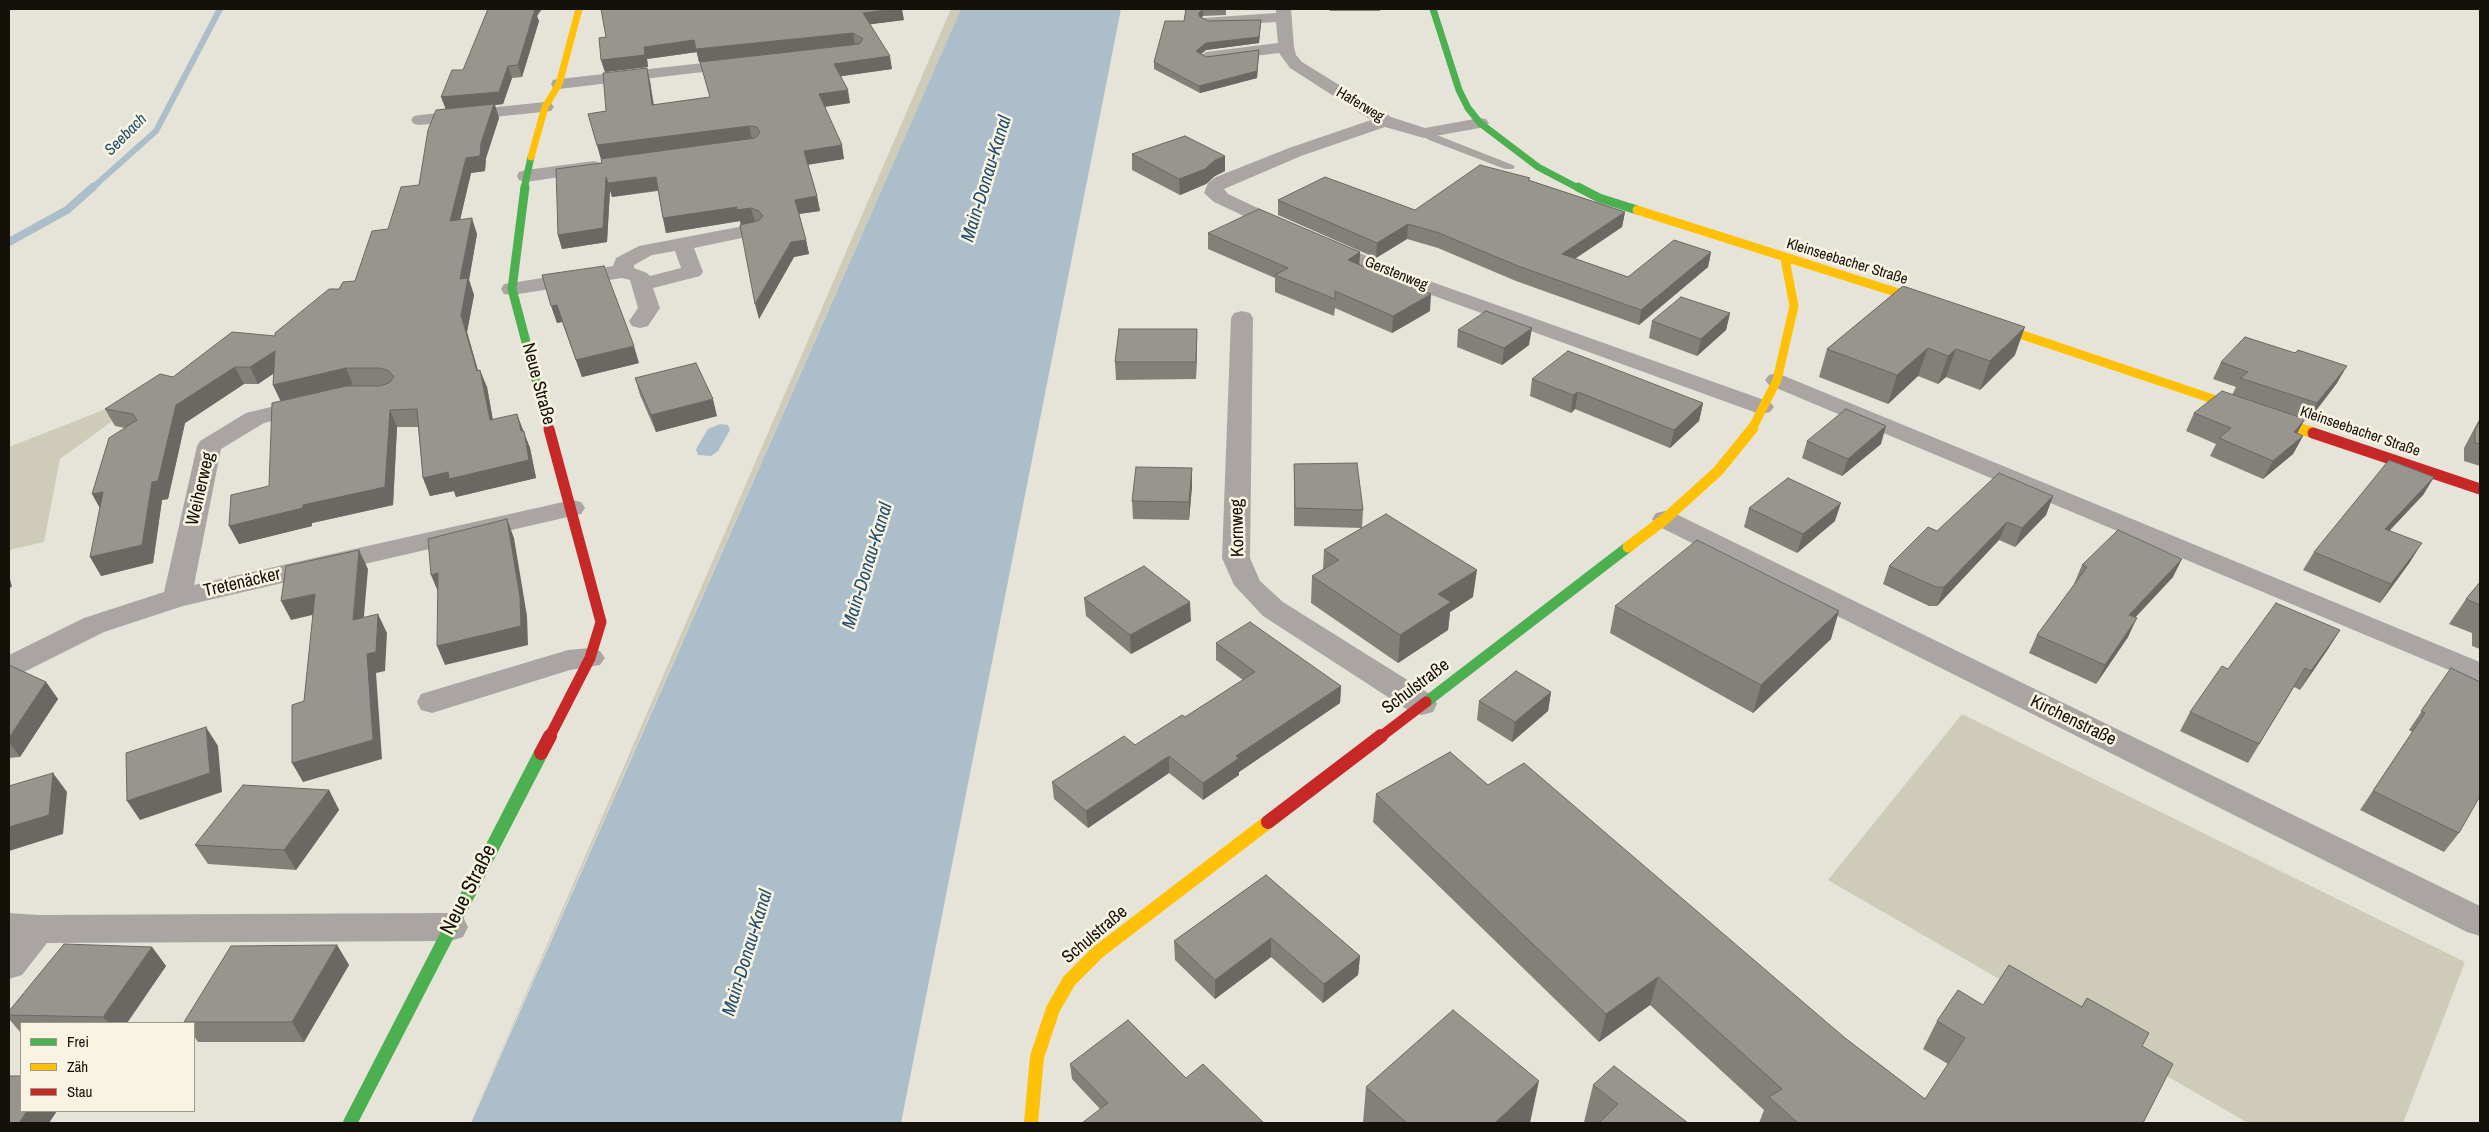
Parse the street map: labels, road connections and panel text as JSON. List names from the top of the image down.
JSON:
{
  "streets": {
    "street": [
      "Haferweg",
      "Kleinseebacher Straße",
      "Gerstenweg",
      "Neue Straße",
      "Weiherweg",
      "Kornweg",
      "Tretenäcker",
      "Schulstraße",
      "Kirchenstraße"
    ]
  },
  "crossings": [
    ["Haferweg", "Kleinseebacher Straße"],
    ["Haferweg", "Gerstenweg"],
    ["Kleinseebacher Straße", "Schulstraße"],
    ["Gerstenweg", "Schulstraße"],
    ["Neue Straße", "Tretenäcker"],
    ["Weiherweg", "Tretenäcker"],
    ["Kornweg", "Schulstraße"],
    ["Schulstraße", "Kirchenstraße"]
  ],
  "water": ["Seebach", "Main-Donau-Kanal"],
  "legend": ["Frei", "Zäh", "Stau"]
}
